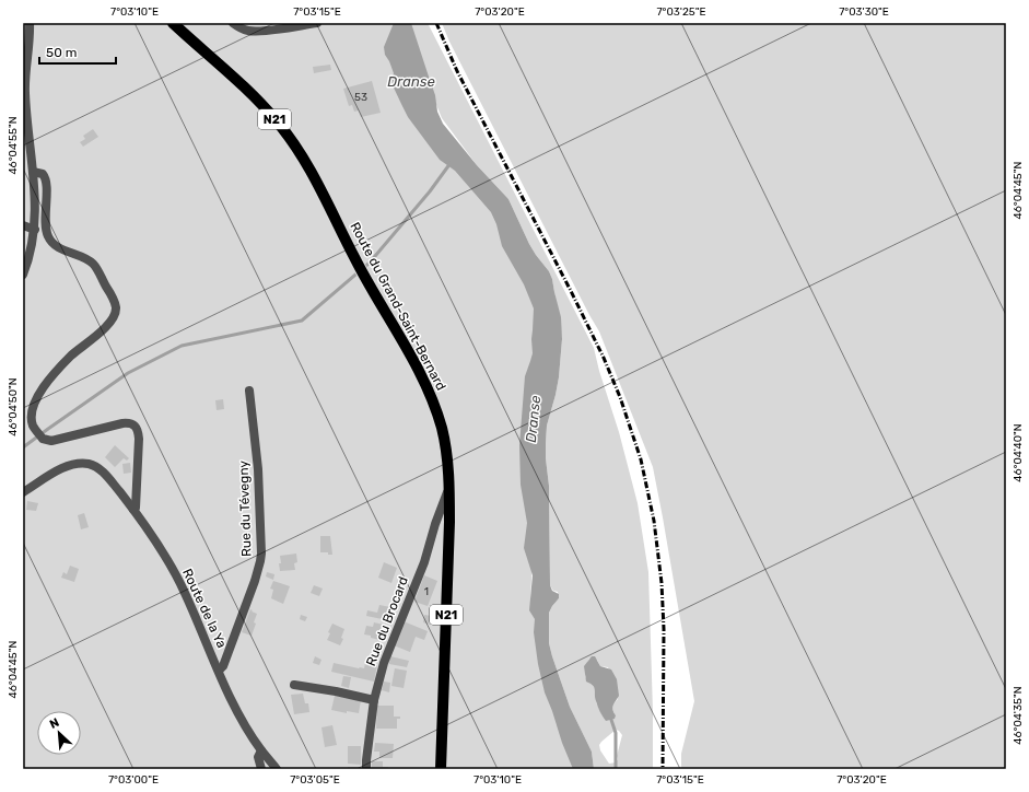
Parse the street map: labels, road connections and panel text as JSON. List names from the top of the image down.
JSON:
{
  "streets": {
    "main road": ["N21", "Route du Grand-Saint-Bernard"],
    "street": ["Rue du Tévegny", "Route de la Ya", "Rue du Brocard"]
  },
  "crossings": [
    ["Route du Grand-Saint-Bernard", "Rue du Brocard"],
    ["Rue du Tévegny", "Route de la Ya"]
  ],
  "water": ["Dranse"],
  "house_numbers": ["53", "1"],
  "scale_bar": "50 m",
  "north": "top left",
  "coordinates": [
    "7°03'10\"E",
    "7°03'15\"E",
    "7°03'20\"E",
    "7°03'25\"E",
    "7°03'30\"E",
    "46°04'55\"N",
    "46°04'45\"N",
    "46°04'50\"N",
    "46°04'40\"N",
    "46°04'35\"N",
    "7°03'00\"E",
    "7°03'05\"E"
  ]
}
